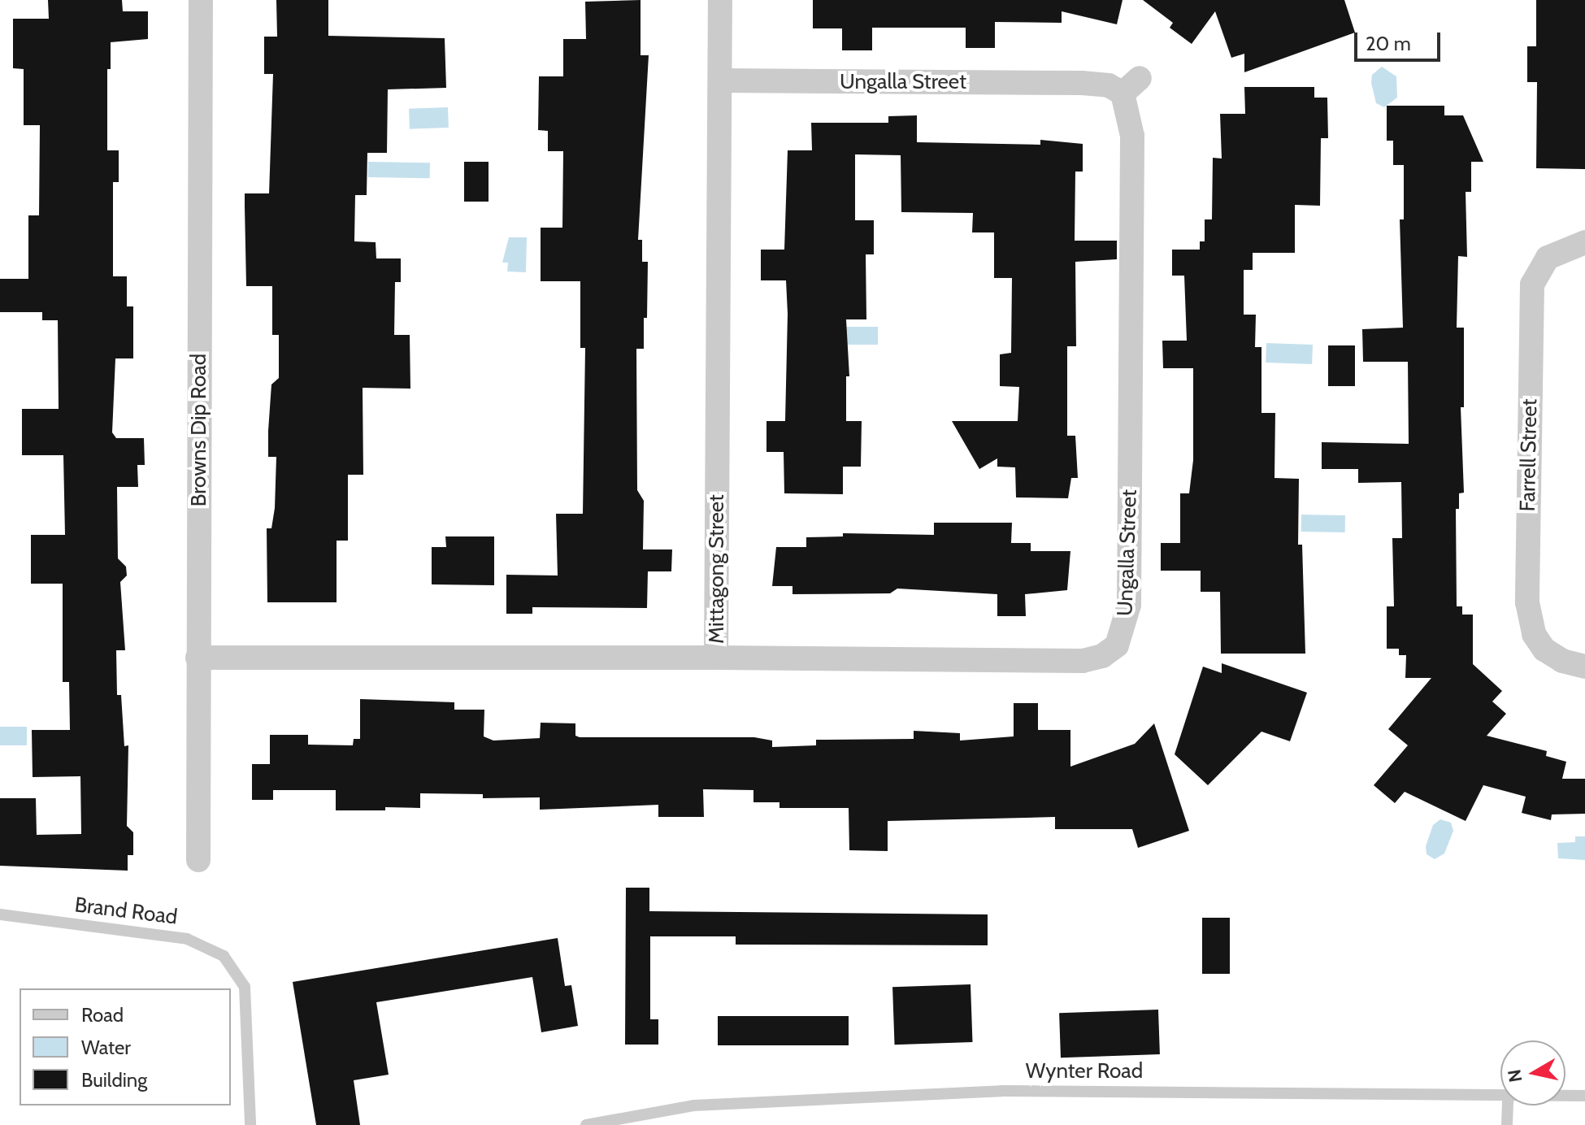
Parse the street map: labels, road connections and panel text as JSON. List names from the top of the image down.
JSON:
{
  "streets": {
    "street": [
      "Ungalla Street",
      "Browns Dip Road",
      "Farrell Street",
      "Mittagong Street"
    ],
    "lane": ["Brand Road", "Wynter Road"]
  },
  "crossings": [
    ["Ungalla Street", "Mittagong Street"],
    ["Browns Dip Road", "Mittagong Street"]
  ],
  "legend": ["Road", "Water", "Building"],
  "scale_bar": "20 m",
  "north": "left"
}
